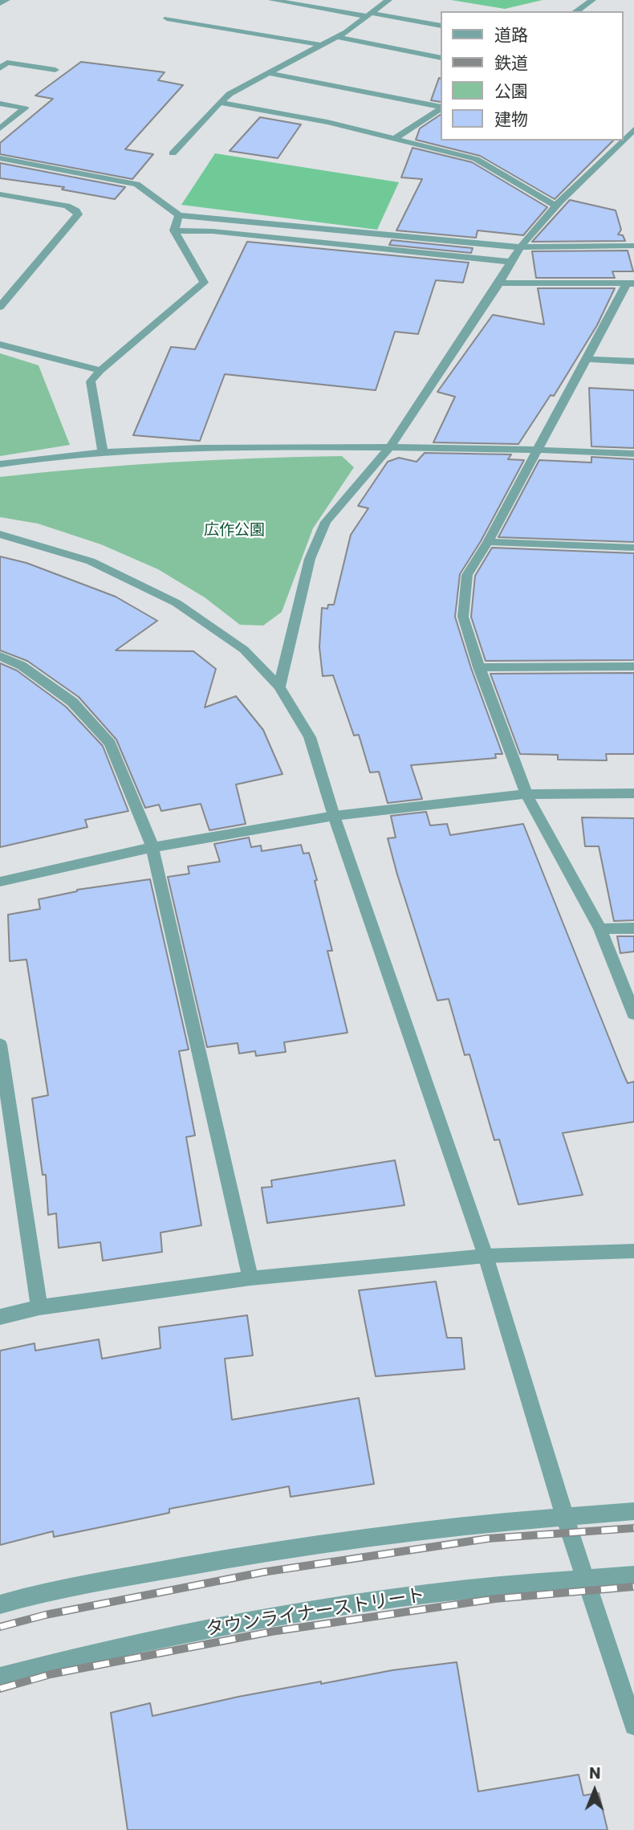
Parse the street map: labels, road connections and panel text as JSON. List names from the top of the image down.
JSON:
{
  "streets": {
    "street": ["タウンライナーストリート"]
  },
  "parks": ["広作公園"],
  "legend": [
    "道路",
    "鉄道",
    "公園",
    "建物"
  ],
  "north": "top"
}
